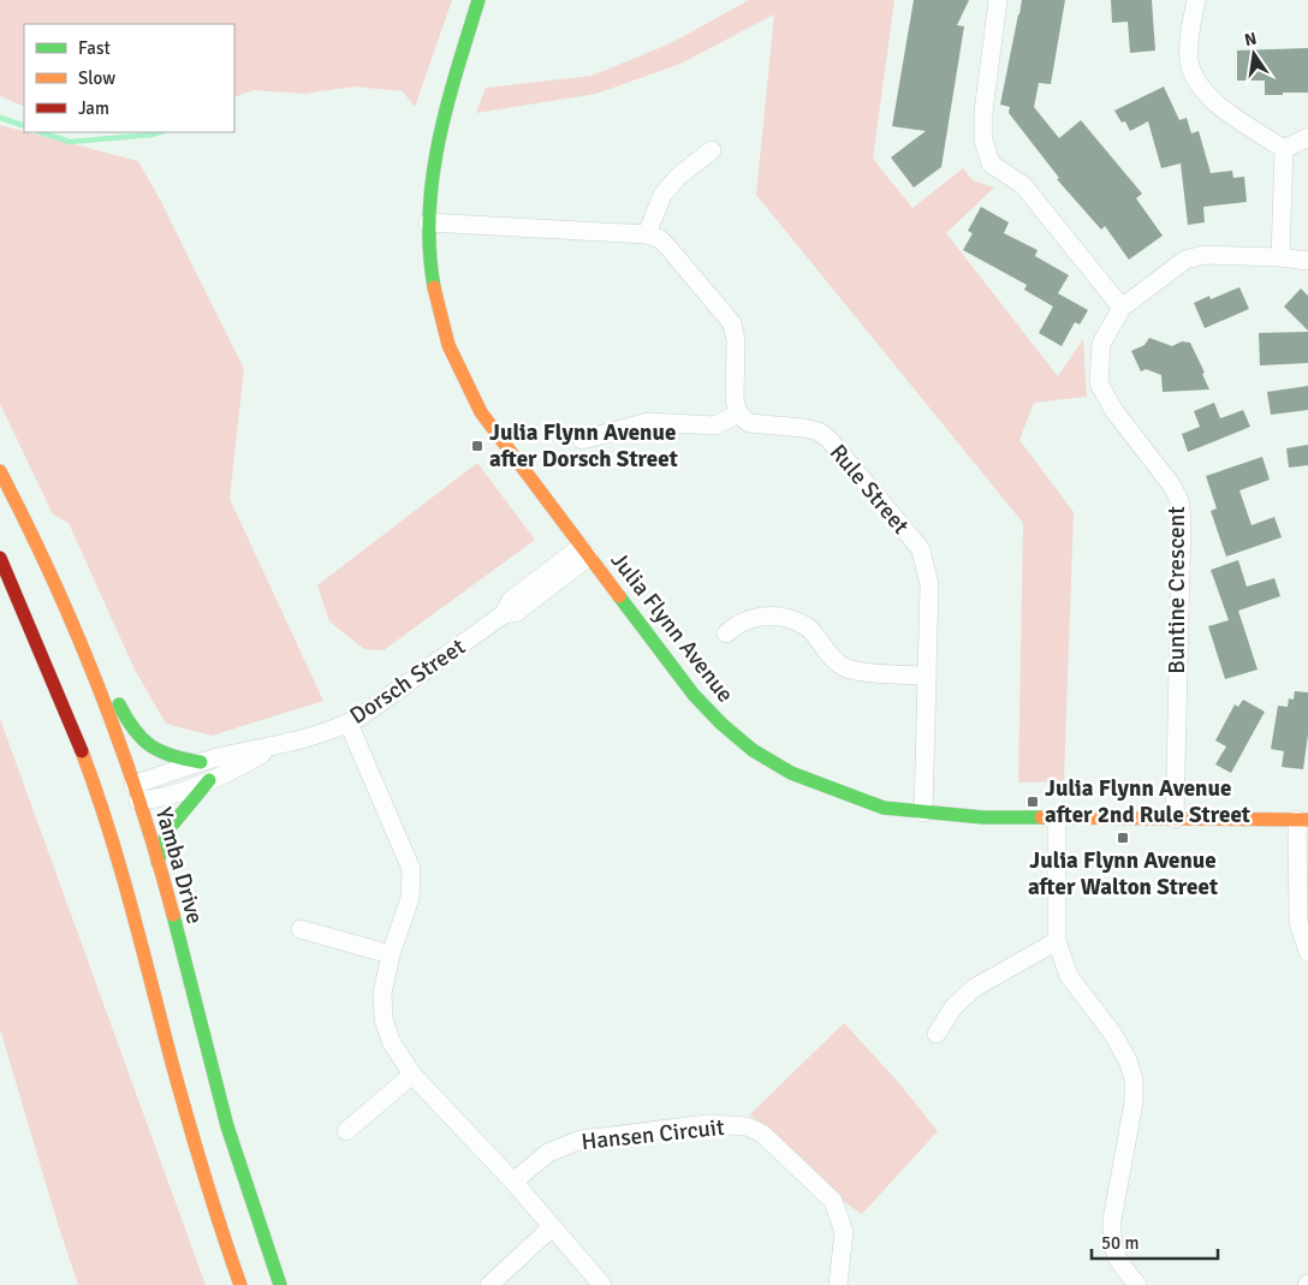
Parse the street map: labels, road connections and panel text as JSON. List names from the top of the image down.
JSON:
{
  "streets": {
    "main road": ["Julia Flynn Avenue", "Yamba Drive"],
    "street": [
      "Rule Street",
      "Buntine Crescent",
      "Dorsch Street",
      "Hansen Circuit"
    ]
  },
  "crossings": [
    ["Rule Street", "Julia Flynn Avenue"],
    ["Buntine Crescent", "Julia Flynn Avenue"],
    ["Julia Flynn Avenue", "Dorsch Street"],
    ["Dorsch Street", "Yamba Drive"]
  ],
  "places": {
    "transit": ["Julia Flynn Avenue after Dorsch Street", "Julia Flynn Avenue after 2nd Rule Street", "Julia Flynn Avenue after Walton Street"]
  },
  "legend": ["Fast", "Slow", "Jam"],
  "scale_bar": "50 m",
  "north": "top"
}
